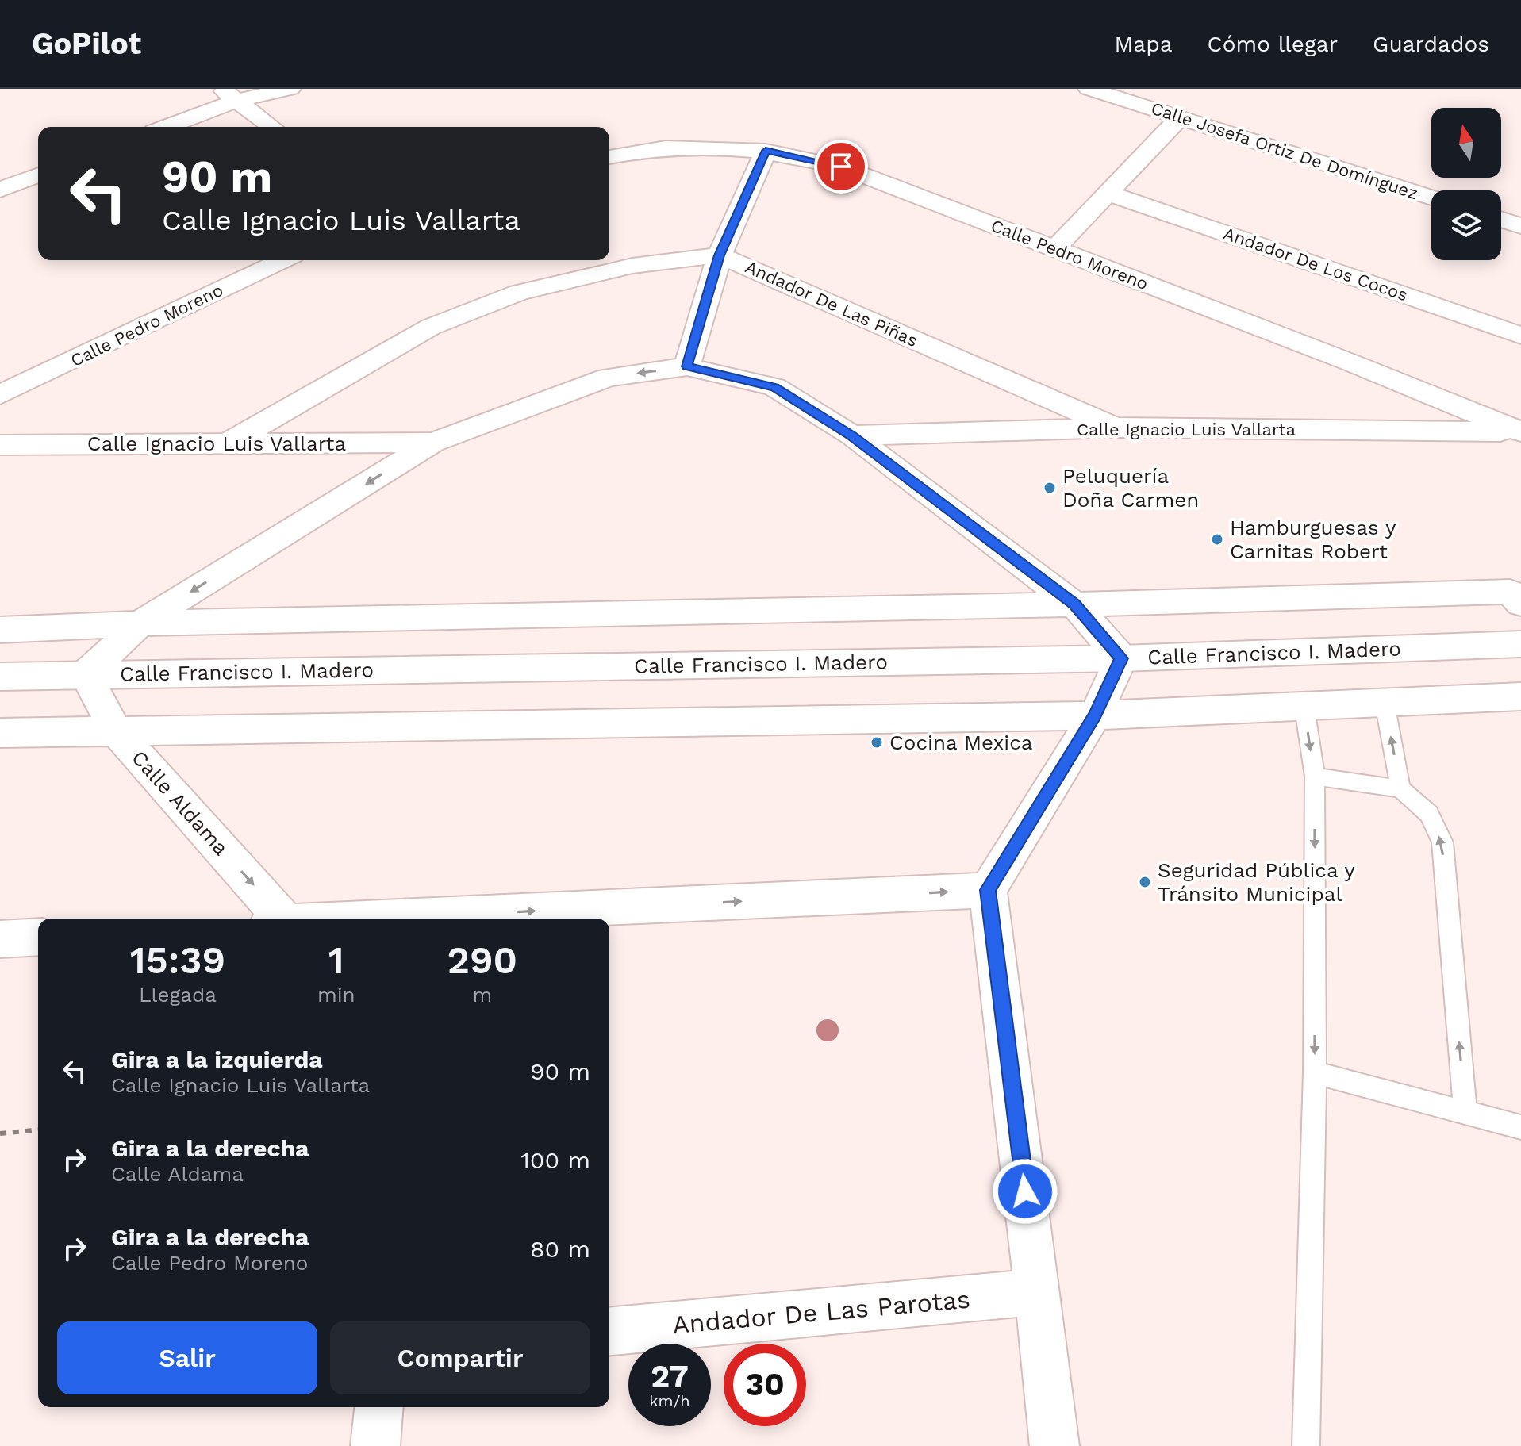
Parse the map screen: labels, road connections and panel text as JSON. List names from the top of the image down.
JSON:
{
  "streets": {
    "street": [
      "Calle Josefa Ortiz De Domínguez",
      "Calle Pedro Moreno",
      "Andador De Los Cocos",
      "Andador De Las Piñas",
      "Calle Ignacio Luis Vallarta",
      "Calle Francisco I. Madero",
      "Calle Aldama",
      "Andador De Las Parotas"
    ]
  },
  "crossings": [
    ["Calle Pedro Moreno", "Calle Ignacio Luis Vallarta"],
    ["Andador De Las Piñas", "Calle Ignacio Luis Vallarta"],
    ["Calle Ignacio Luis Vallarta", "Calle Francisco I. Madero"],
    ["Calle Ignacio Luis Vallarta", "Calle Aldama"],
    ["Calle Francisco I. Madero", "Calle Aldama"]
  ],
  "one_way": ["Calle Aldama"],
  "places": [
    "Peluquería Doña Carmen",
    "Hamburguesas y Carnitas Robert",
    "Cocina Mexica",
    "Seguridad Pública y Tránsito Municipal"
  ],
  "north": "top",
  "page": {
    "header": "GoPilot",
    "nav": ["Mapa", "Cómo llegar", "Guardados"],
    "turn": ["90 m", "Calle Ignacio Luis Vallarta"],
    "eta": [
      "15:39",
      "Llegada",
      "1",
      "min",
      "290",
      "m"
    ],
    "list": [
      {
        "name": "Gira a la izquierda",
        "note": "Calle Ignacio Luis Vallarta",
        "value": "90 m"
      },
      {
        "name": "Gira a la derecha",
        "note": "Calle Aldama",
        "value": "100 m"
      },
      {
        "name": "Gira a la derecha",
        "note": "Calle Pedro Moreno",
        "value": "80 m"
      }
    ],
    "buttons": ["Salir", "Compartir"],
    "speed": "27 km/h",
    "limit": "30"
  }
}
